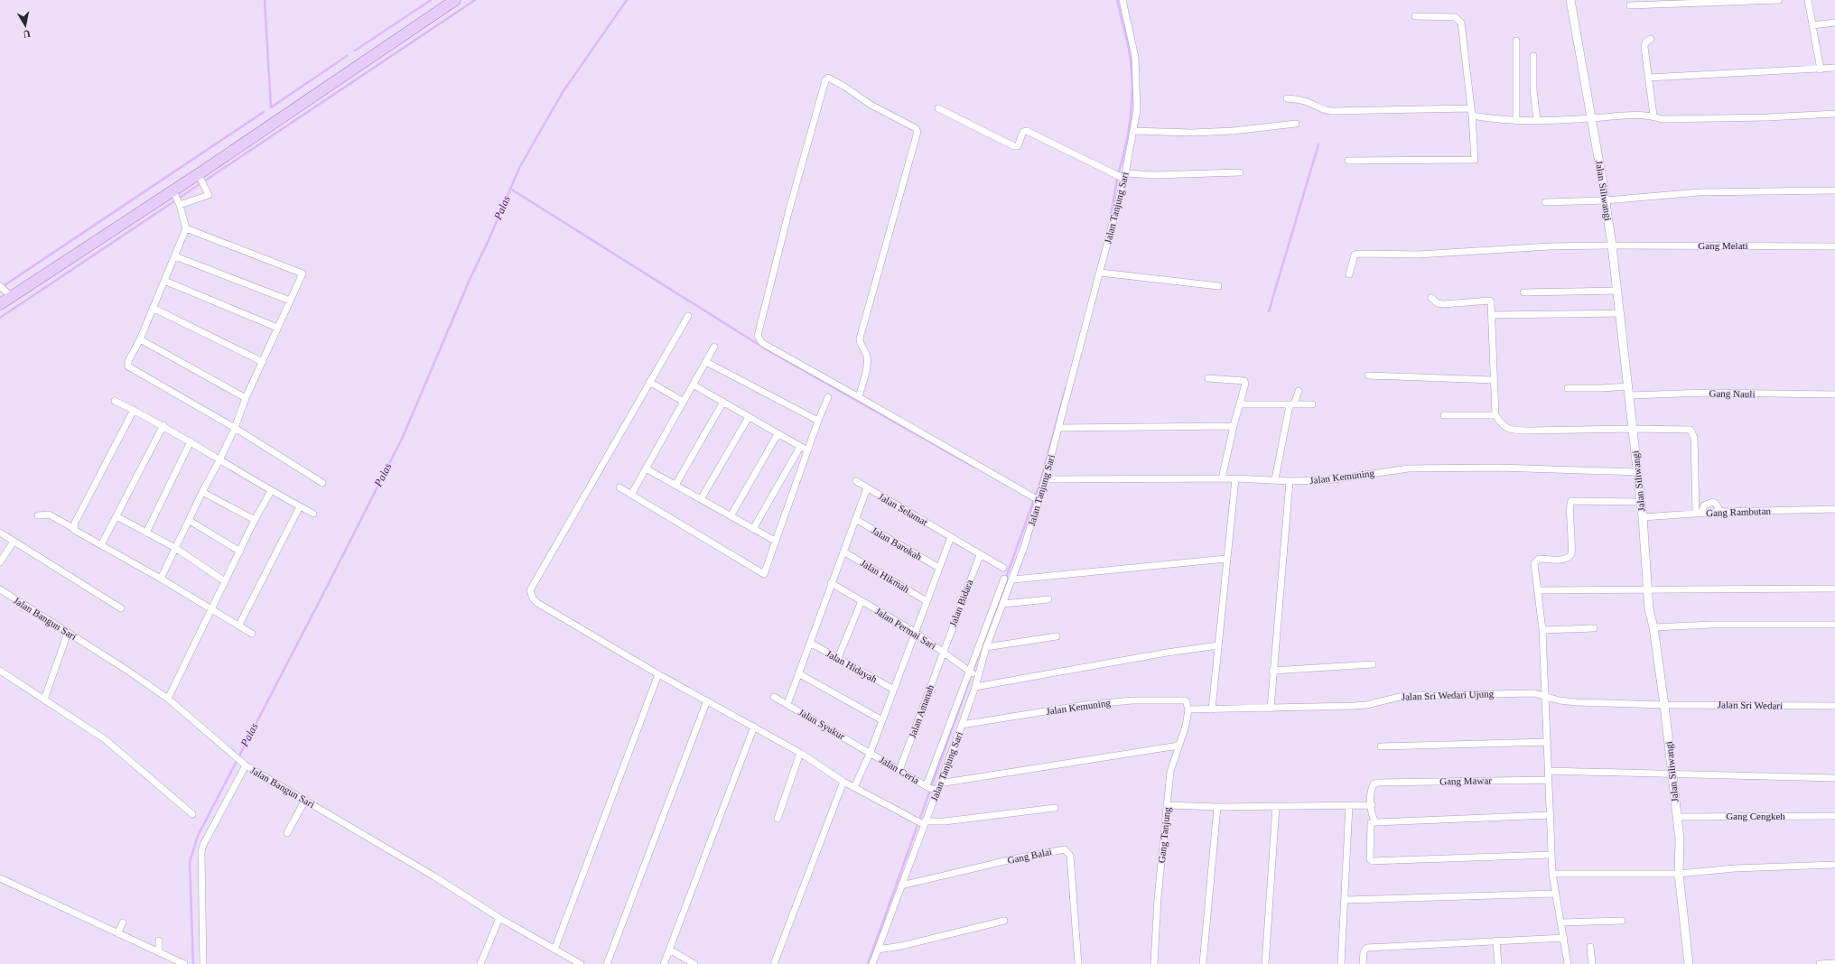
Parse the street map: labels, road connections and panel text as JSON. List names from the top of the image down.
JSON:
{
  "streets": {
    "street": [
      "Jalan Siliwangi",
      "Jalan Tanjung Sari",
      "Gang Melati",
      "Gang Nauli",
      "Jalan Kemuning",
      "Jalan Selamat",
      "Gang Rambutan",
      "Jalan Barokah",
      "Jalan Hikmah",
      "Jalan Bidara",
      "Jalan Bangun Sari",
      "Jalan Permai Sari",
      "Jalan Hidayah",
      "Jalan Sri Wedari Ujung",
      "Jalan Sri Wedari",
      "Jalan Amanah",
      "Jalan Syukur",
      "Jalan Ceria",
      "Gang Mawar",
      "Gang Cengkeh",
      "Gang Tanjung",
      "Gang Balai"
    ]
  },
  "crossings": [
    ["Jalan Siliwangi", "Gang Melati"],
    ["Jalan Siliwangi", "Gang Nauli"],
    ["Jalan Siliwangi", "Jalan Kemuning"],
    ["Jalan Siliwangi", "Gang Rambutan"],
    ["Jalan Siliwangi", "Jalan Sri Wedari Ujung"],
    ["Jalan Siliwangi", "Jalan Sri Wedari"],
    ["Jalan Siliwangi", "Gang Cengkeh"],
    ["Jalan Tanjung Sari", "Jalan Kemuning"],
    ["Jalan Tanjung Sari", "Jalan Permai Sari"],
    ["Jalan Tanjung Sari", "Jalan Ceria"],
    ["Jalan Tanjung Sari", "Gang Balai"],
    ["Jalan Kemuning", "Jalan Sri Wedari Ujung"],
    ["Jalan Kemuning", "Gang Tanjung"],
    ["Jalan Selamat", "Jalan Bidara"],
    ["Jalan Bidara", "Jalan Permai Sari"],
    ["Jalan Bidara", "Jalan Amanah"],
    ["Jalan Permai Sari", "Jalan Amanah"],
    ["Jalan Sri Wedari Ujung", "Jalan Sri Wedari"],
    ["Jalan Sri Wedari Ujung", "Gang Tanjung"],
    ["Jalan Amanah", "Jalan Ceria"],
    ["Jalan Syukur", "Jalan Ceria"]
  ],
  "water": ["Palas"],
  "north": "bottom"
}
